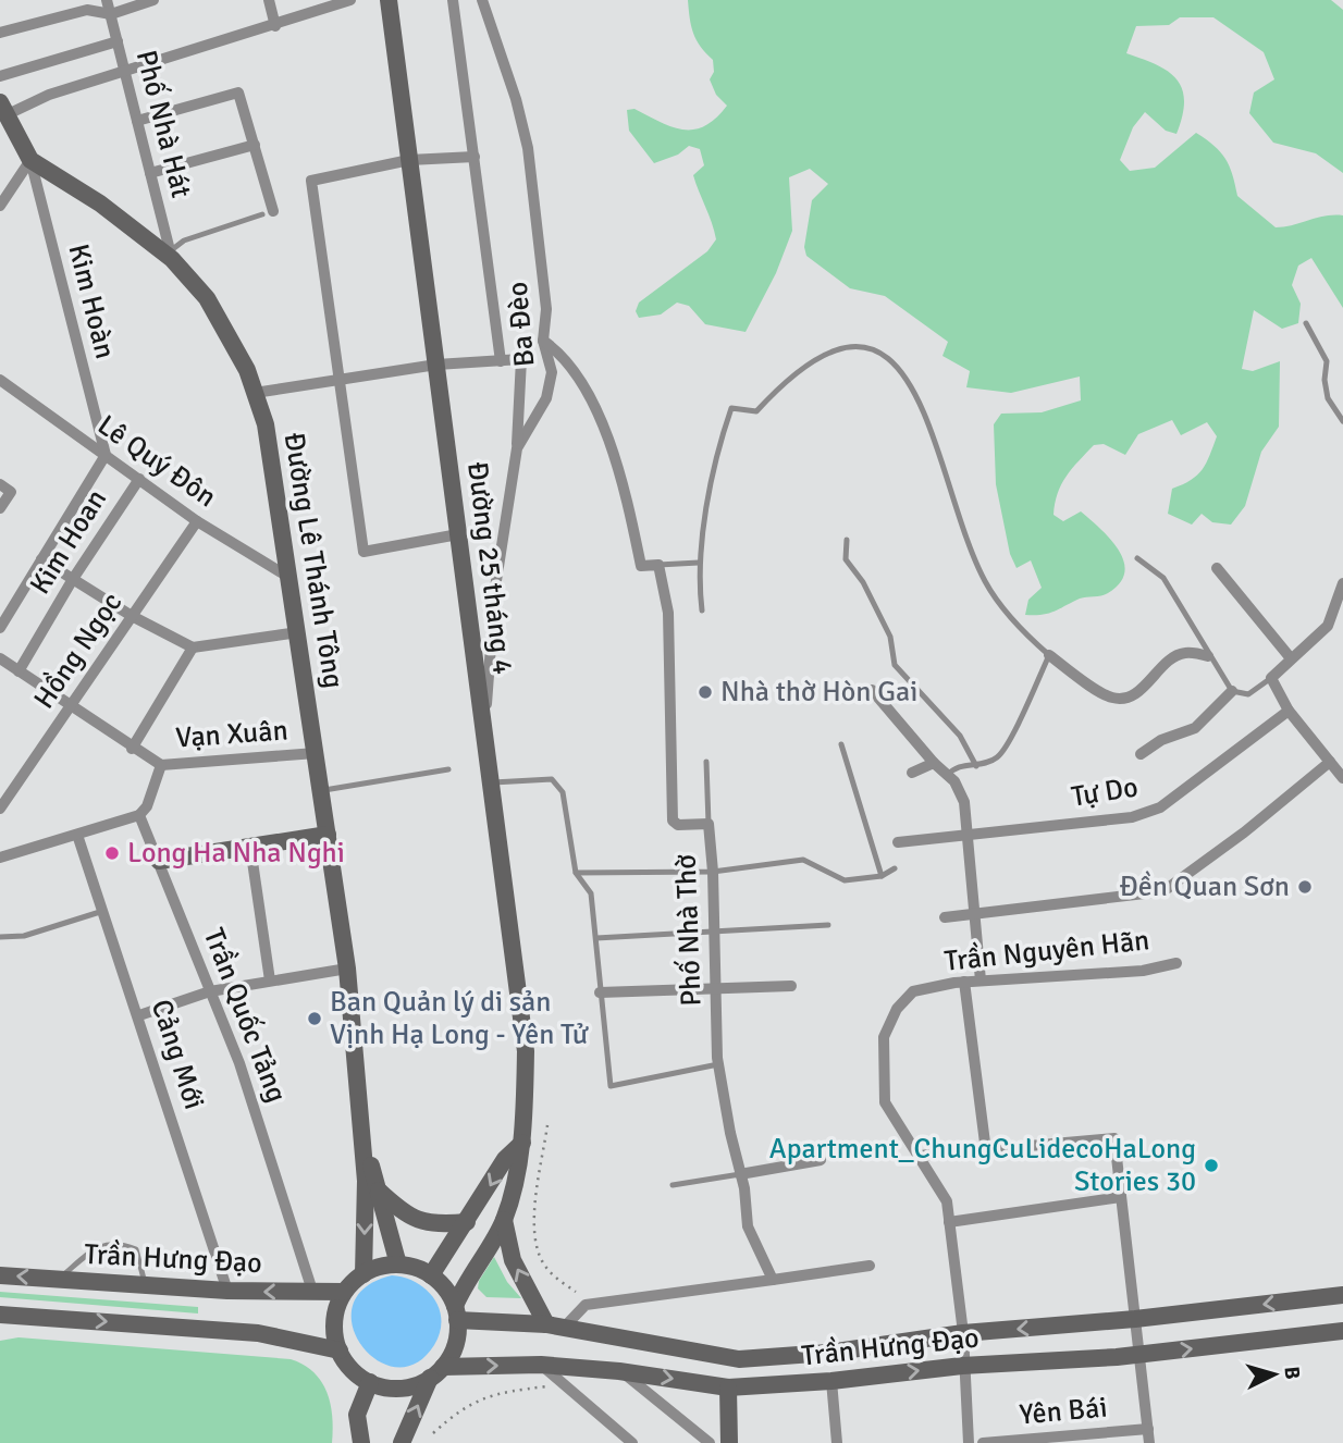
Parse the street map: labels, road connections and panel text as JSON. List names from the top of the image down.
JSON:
{
  "streets": {
    "street": [
      "Phố Nhà Hát",
      "Kim Hoàn",
      "Ba Đèo",
      "Lê Quý Đôn",
      "Kim Hoan",
      "Đường Lê Thánh Tông",
      "Đường 25 tháng 4",
      "Hồng Ngọc",
      "Vạn Xuân",
      "Tự Do",
      "Phố Nhà Thờ",
      "Trần Nguyên Hãn",
      "Trần Quốc Tảng",
      "Cảng Mới",
      "Trần Hưng Đạo",
      "Yên Bái"
    ]
  },
  "crossings": [
    ["Phố Nhà Hát", "Đường Lê Thánh Tông"],
    ["Kim Hoàn", "Lê Quý Đôn"],
    ["Kim Hoàn", "Kim Hoan"],
    ["Kim Hoàn", "Đường Lê Thánh Tông"],
    ["Ba Đèo", "Đường 25 tháng 4"],
    ["Lê Quý Đôn", "Kim Hoan"],
    ["Lê Quý Đôn", "Đường Lê Thánh Tông"],
    ["Lê Quý Đôn", "Hồng Ngọc"],
    ["Kim Hoan", "Vạn Xuân"],
    ["Đường Lê Thánh Tông", "Đường 25 tháng 4"],
    ["Đường Lê Thánh Tông", "Vạn Xuân"],
    ["Đường Lê Thánh Tông", "Trần Hưng Đạo"],
    ["Đường 25 tháng 4", "Trần Hưng Đạo"],
    ["Hồng Ngọc", "Vạn Xuân"],
    ["Trần Nguyên Hãn", "Trần Hưng Đạo"],
    ["Trần Quốc Tảng", "Trần Hưng Đạo"],
    ["Cảng Mới", "Trần Hưng Đạo"]
  ],
  "places": [
    "Nhà thờ Hòn Gai",
    "Long Ha Nha Nghi",
    "Đền Quan Sơn",
    "Ban Quản lý di sản Vịnh Hạ Long - Yên Tử",
    "Apartment_ChungCuLidecoHaLong Stories 30"
  ],
  "north": "right"
}
